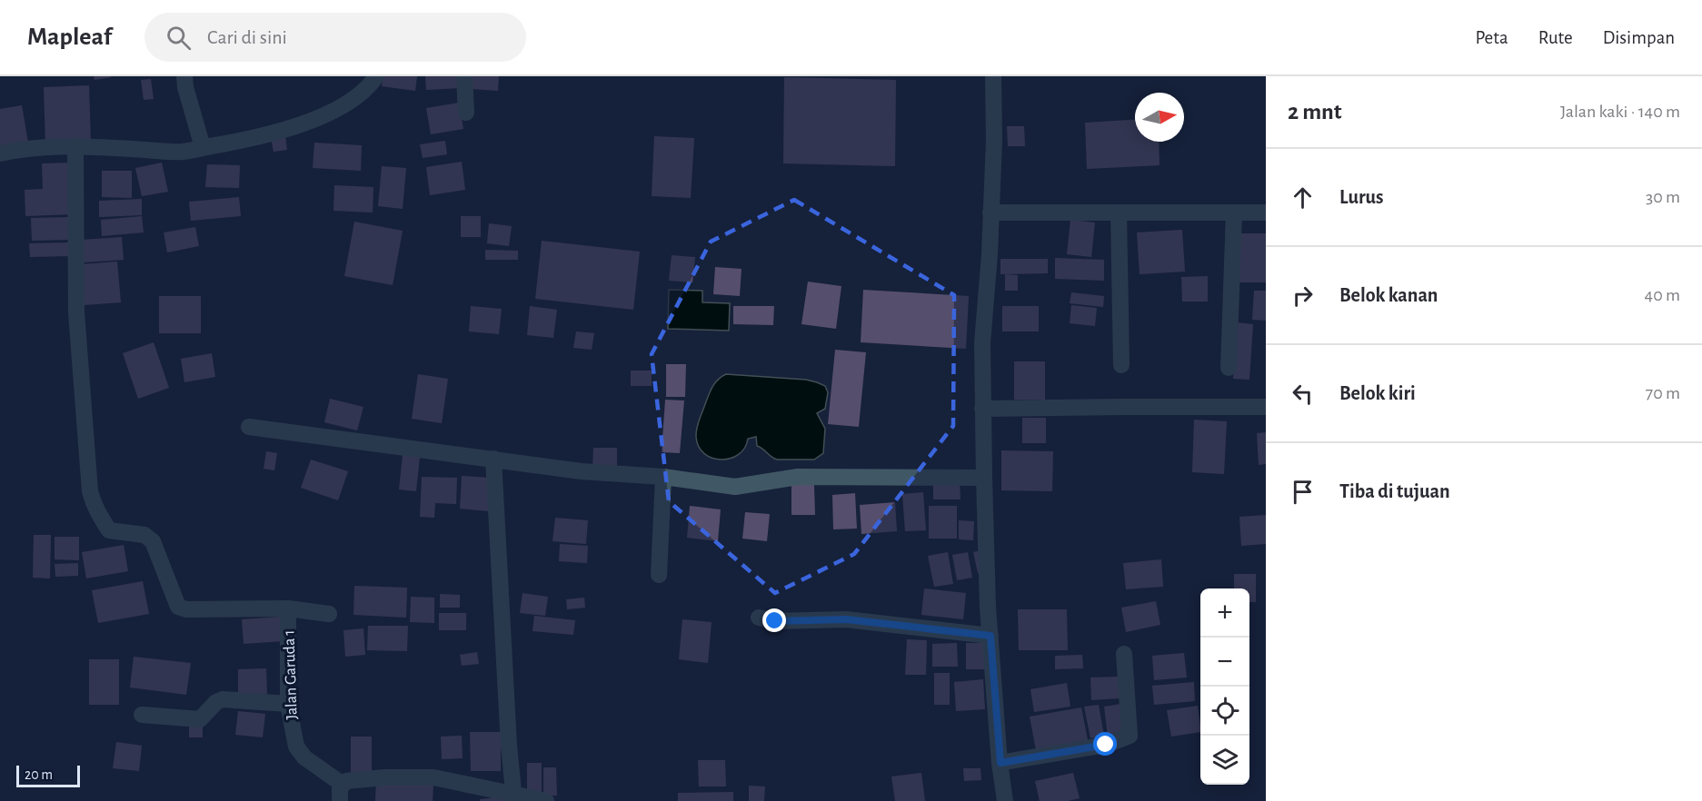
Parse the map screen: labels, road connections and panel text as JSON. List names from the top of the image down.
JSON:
{
  "streets": {
    "street": ["Jalan Garuda 1"]
  },
  "scale_bar": "20 m",
  "north": "right",
  "page": {
    "header": "Mapleaf",
    "search": "Cari di sini",
    "nav": ["Peta", "Rute", "Disimpan"],
    "heading": ["2 mnt", "Jalan kaki · 140 m"],
    "list": [
      ["Lurus", "30 m"],
      ["Belok kanan", "40 m"],
      ["Belok kiri", "70 m"],
      "Tiba di tujuan"
    ],
    "map_buttons": ["+", "−"],
    "scale": "20 m"
  }
}
